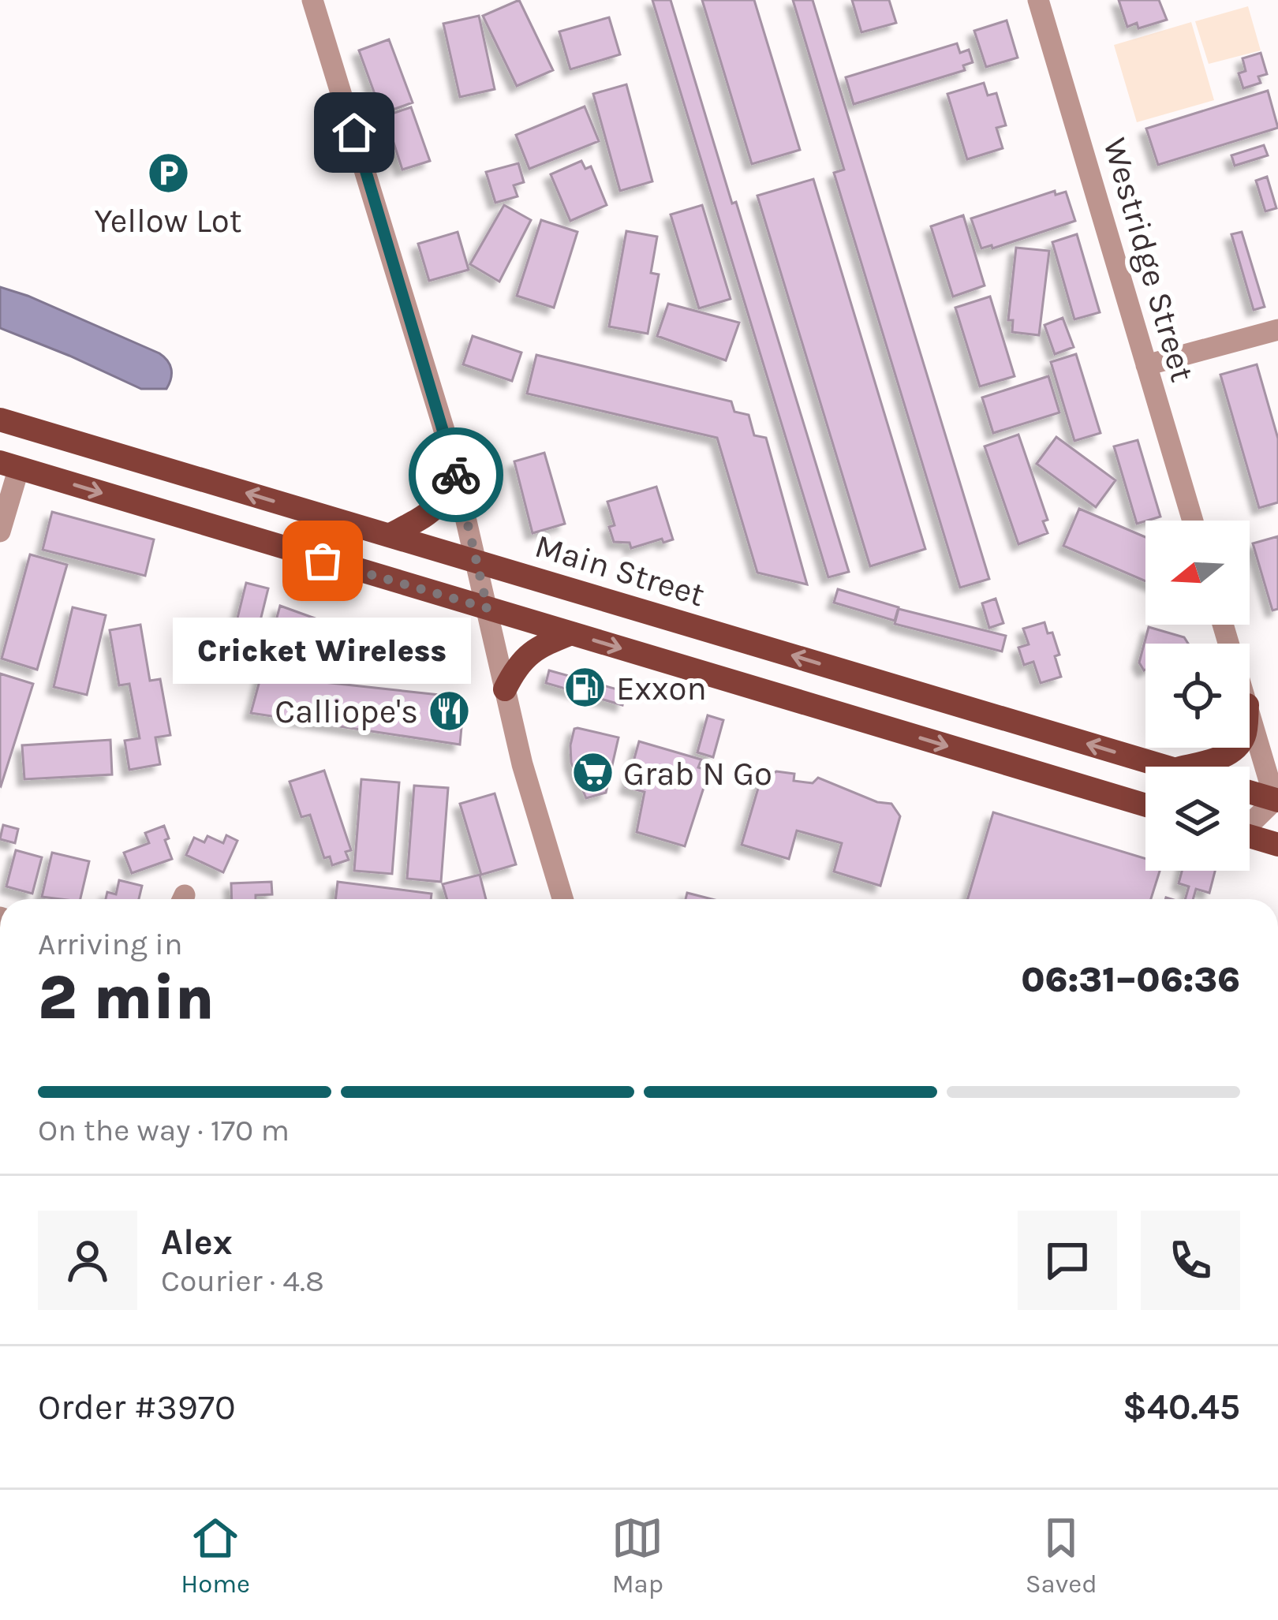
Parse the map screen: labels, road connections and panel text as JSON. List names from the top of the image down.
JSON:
{
  "streets": {
    "main road": ["Main Street"],
    "street": ["Westridge Street"]
  },
  "places": {
    "parking": ["Yellow Lot"],
    "other": ["Cricket Wireless"],
    "fuel station": ["Exxon"],
    "restaurant": ["Calliope's"],
    "supermarket": ["Grab N Go"]
  },
  "north": "left",
  "page": {
    "bubble": "Cricket Wireless",
    "heading": ["2 min", "Arriving in", "06:31–06:36"],
    "panel": [
      "Alex",
      "Courier · 4.8",
      "Order #3970",
      "$40.45"
    ],
    "bar": "On the way · 170 m",
    "tabs": ["Home", "Map", "Saved"]
  }
}
